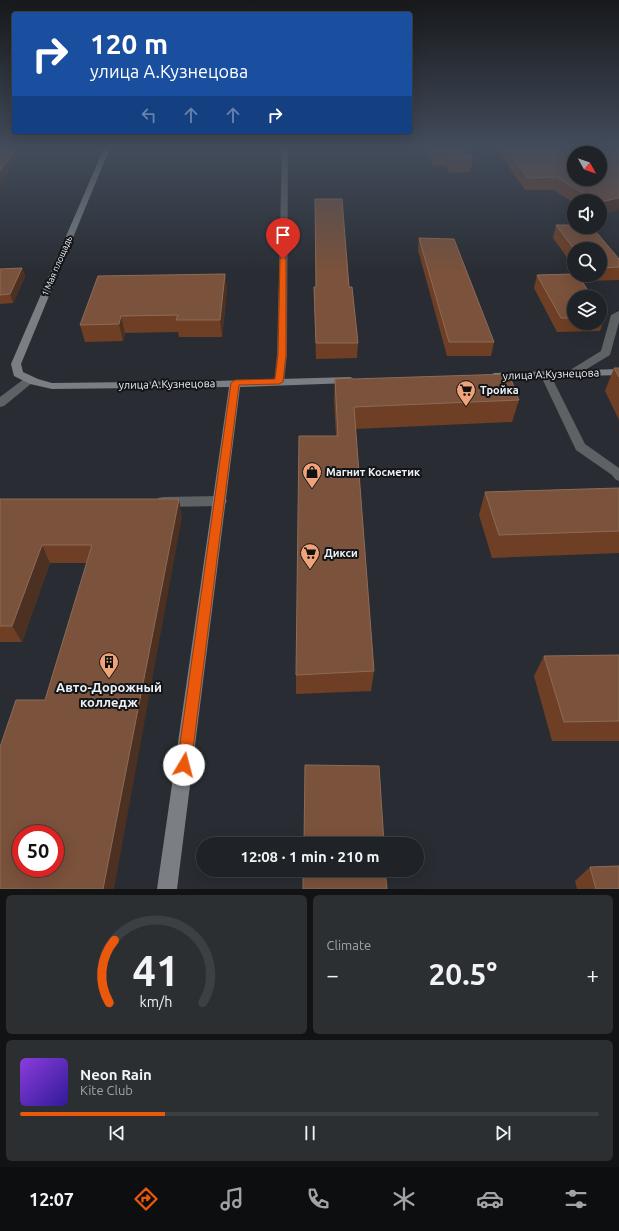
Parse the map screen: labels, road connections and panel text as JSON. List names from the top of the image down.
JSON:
{
  "streets": {
    "main road": ["1 Мая площадь", "улица А.Кузнецова"]
  },
  "crossings": [
    ["1 Мая площадь", "улица А.Кузнецова"]
  ],
  "places": {
    "supermarket": ["Тройка", "Дикси"],
    "shop": ["Магнит Косметик"],
    "building": ["Авто-Дорожный колледж"]
  },
  "north": "bottom right",
  "page": {
    "turn": ["120 m", "улица А.Кузнецова"],
    "limit": "50",
    "trip": "12:08 · 1 min · 210 m",
    "tile": "Climate",
    "heat": ["−", "20.5°", "+"],
    "song": ["Neon Rain", "Kite Club"],
    "tabs": "12:07",
    "gauge": ["41", "km/h"]
  }
}
